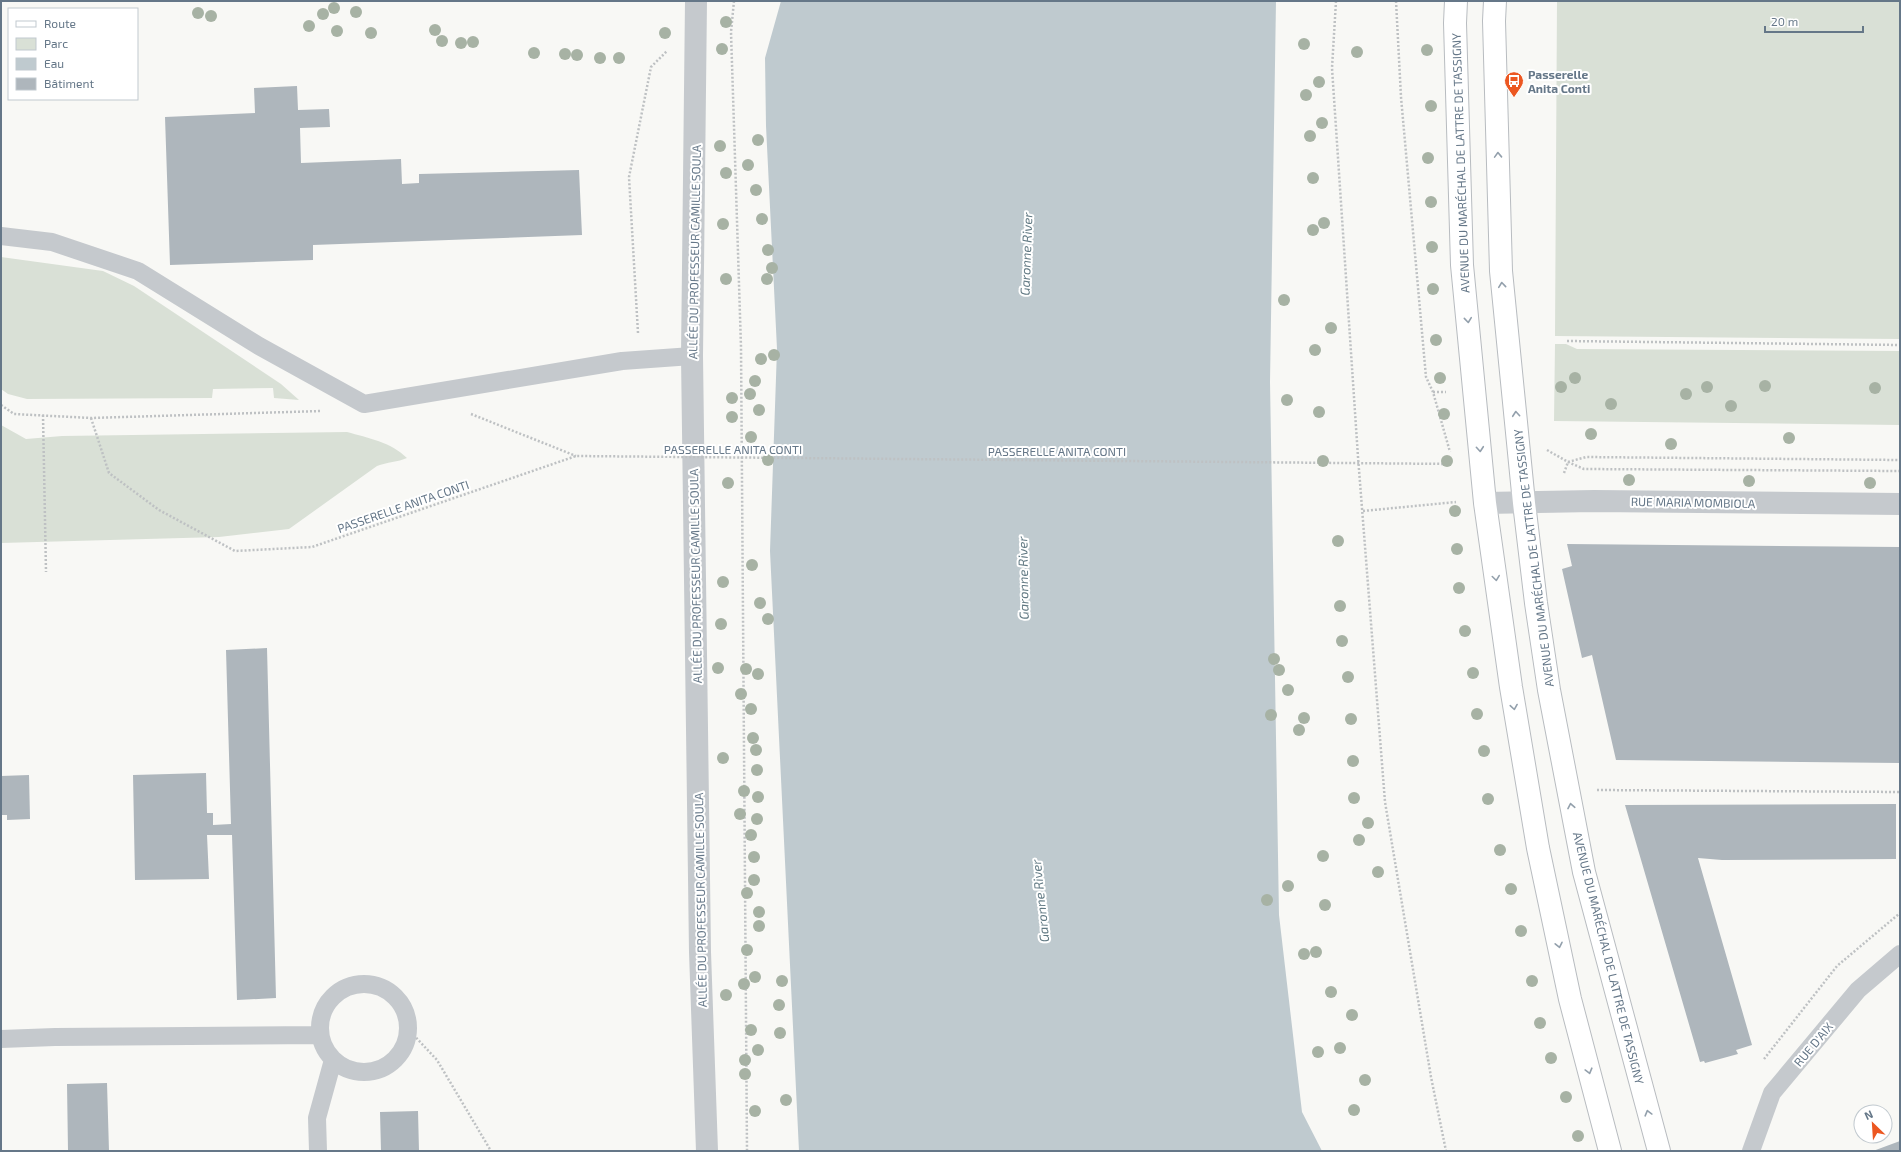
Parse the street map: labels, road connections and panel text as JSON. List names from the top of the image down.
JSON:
{
  "streets": {
    "main road": ["AVENUE DU MARÉCHAL DE LATTRE DE TASSIGNY"],
    "street": ["ALLÉE DU PROFESSEUR CAMILLE SOULA", "RUE MARIA MOMBIOLA"],
    "lane": ["RUE D'AIX"],
    "path": ["PASSERELLE ANITA CONTI"]
  },
  "crossings": [
    ["AVENUE DU MARÉCHAL DE LATTRE DE TASSIGNY", "RUE MARIA MOMBIOLA"]
  ],
  "water": ["Garonne River"],
  "places": {
    "bus stop": ["Passerelle Anita Conti"]
  },
  "legend": [
    "Route",
    "Parc",
    "Eau",
    "Bâtiment"
  ],
  "scale_bar": "20 m",
  "north": "top left"
}
